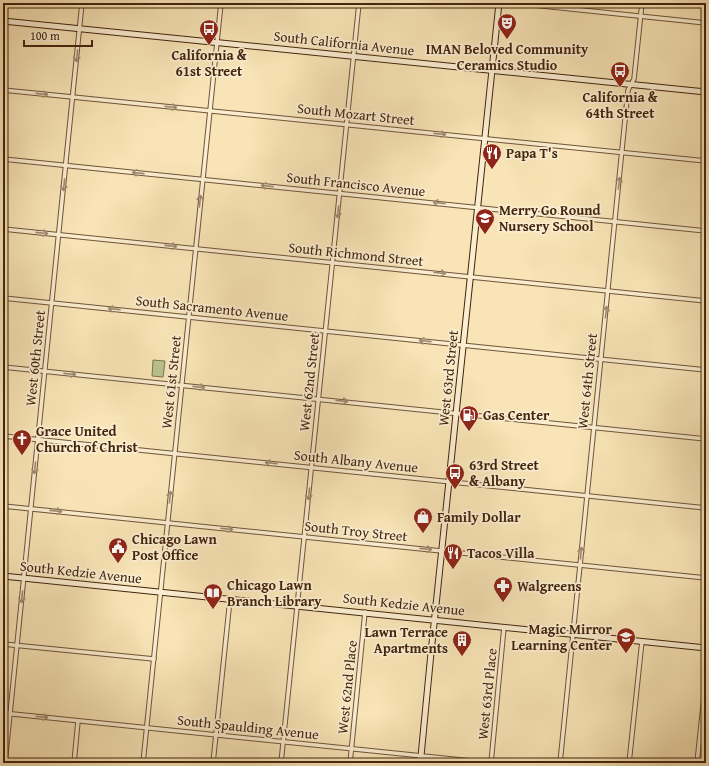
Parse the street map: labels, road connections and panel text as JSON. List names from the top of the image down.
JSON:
{
  "streets": {
    "main road": ["South California Avenue", "West 63rd Street", "South Kedzie Avenue"],
    "street": [
      "South Mozart Street",
      "South Francisco Avenue",
      "South Richmond Street",
      "South Sacramento Avenue",
      "West 60th Street",
      "West 64th Street",
      "West 61st Street",
      "West 62nd Street",
      "South Albany Avenue",
      "South Troy Street",
      "West 62nd Place",
      "West 63rd Place",
      "South Spaulding Avenue"
    ]
  },
  "crossings": [
    ["South California Avenue", "West 60th Street"],
    ["South California Avenue", "West 63rd Street"],
    ["South California Avenue", "West 64th Street"],
    ["South California Avenue", "West 61st Street"],
    ["South California Avenue", "West 62nd Street"],
    ["South Mozart Street", "West 60th Street"],
    ["South Mozart Street", "West 63rd Street"],
    ["South Mozart Street", "West 64th Street"],
    ["South Mozart Street", "West 61st Street"],
    ["South Mozart Street", "West 62nd Street"],
    ["South Francisco Avenue", "West 60th Street"],
    ["South Francisco Avenue", "West 63rd Street"],
    ["South Francisco Avenue", "West 64th Street"],
    ["South Francisco Avenue", "West 61st Street"],
    ["South Francisco Avenue", "West 62nd Street"],
    ["South Richmond Street", "West 60th Street"],
    ["South Richmond Street", "West 63rd Street"],
    ["South Richmond Street", "West 64th Street"],
    ["South Richmond Street", "West 61st Street"],
    ["South Richmond Street", "West 62nd Street"],
    ["South Sacramento Avenue", "West 60th Street"],
    ["South Sacramento Avenue", "West 63rd Street"],
    ["South Sacramento Avenue", "West 64th Street"],
    ["South Sacramento Avenue", "West 61st Street"],
    ["South Sacramento Avenue", "West 62nd Street"],
    ["West 60th Street", "South Albany Avenue"],
    ["West 60th Street", "South Troy Street"],
    ["West 60th Street", "South Kedzie Avenue"],
    ["West 60th Street", "South Spaulding Avenue"],
    ["West 63rd Street", "South Albany Avenue"],
    ["West 63rd Street", "South Troy Street"],
    ["West 63rd Street", "South Kedzie Avenue"],
    ["West 63rd Street", "South Spaulding Avenue"],
    ["West 64th Street", "South Albany Avenue"],
    ["West 64th Street", "South Troy Street"],
    ["West 64th Street", "South Kedzie Avenue"],
    ["West 61st Street", "South Albany Avenue"],
    ["West 61st Street", "South Troy Street"],
    ["West 61st Street", "South Kedzie Avenue"],
    ["West 61st Street", "South Spaulding Avenue"],
    ["West 62nd Street", "South Albany Avenue"],
    ["West 62nd Street", "South Troy Street"],
    ["West 62nd Street", "South Kedzie Avenue"],
    ["West 62nd Street", "South Spaulding Avenue"],
    ["South Kedzie Avenue", "West 62nd Place"],
    ["South Kedzie Avenue", "West 63rd Place"],
    ["West 62nd Place", "South Spaulding Avenue"],
    ["West 63rd Place", "South Spaulding Avenue"]
  ],
  "one_way": [
    "South Mozart Street",
    "South Francisco Avenue",
    "South Richmond Street",
    "South Sacramento Avenue",
    "West 60th Street",
    "South Troy Street"
  ],
  "places": {
    "theatre": ["IMAN Beloved Community Ceramics Studio"],
    "bus stop": ["California & 61st Street", "California & 64th Street", "63rd Street & Albany"],
    "restaurant": ["Papa T's", "Tacos Villa"],
    "school or university": ["Merry Go Round Nursery School", "Magic Mirror Learning Center"],
    "fuel station": ["Gas Center"],
    "church": ["Grace United Church of Christ"],
    "shop": ["Family Dollar"],
    "public building": ["Chicago Lawn Post Office"],
    "pharmacy": ["Walgreens"],
    "library": ["Chicago Lawn Branch Library"],
    "building": ["Lawn Terrace Apartments"]
  },
  "scale_bar": "100 m"
}
